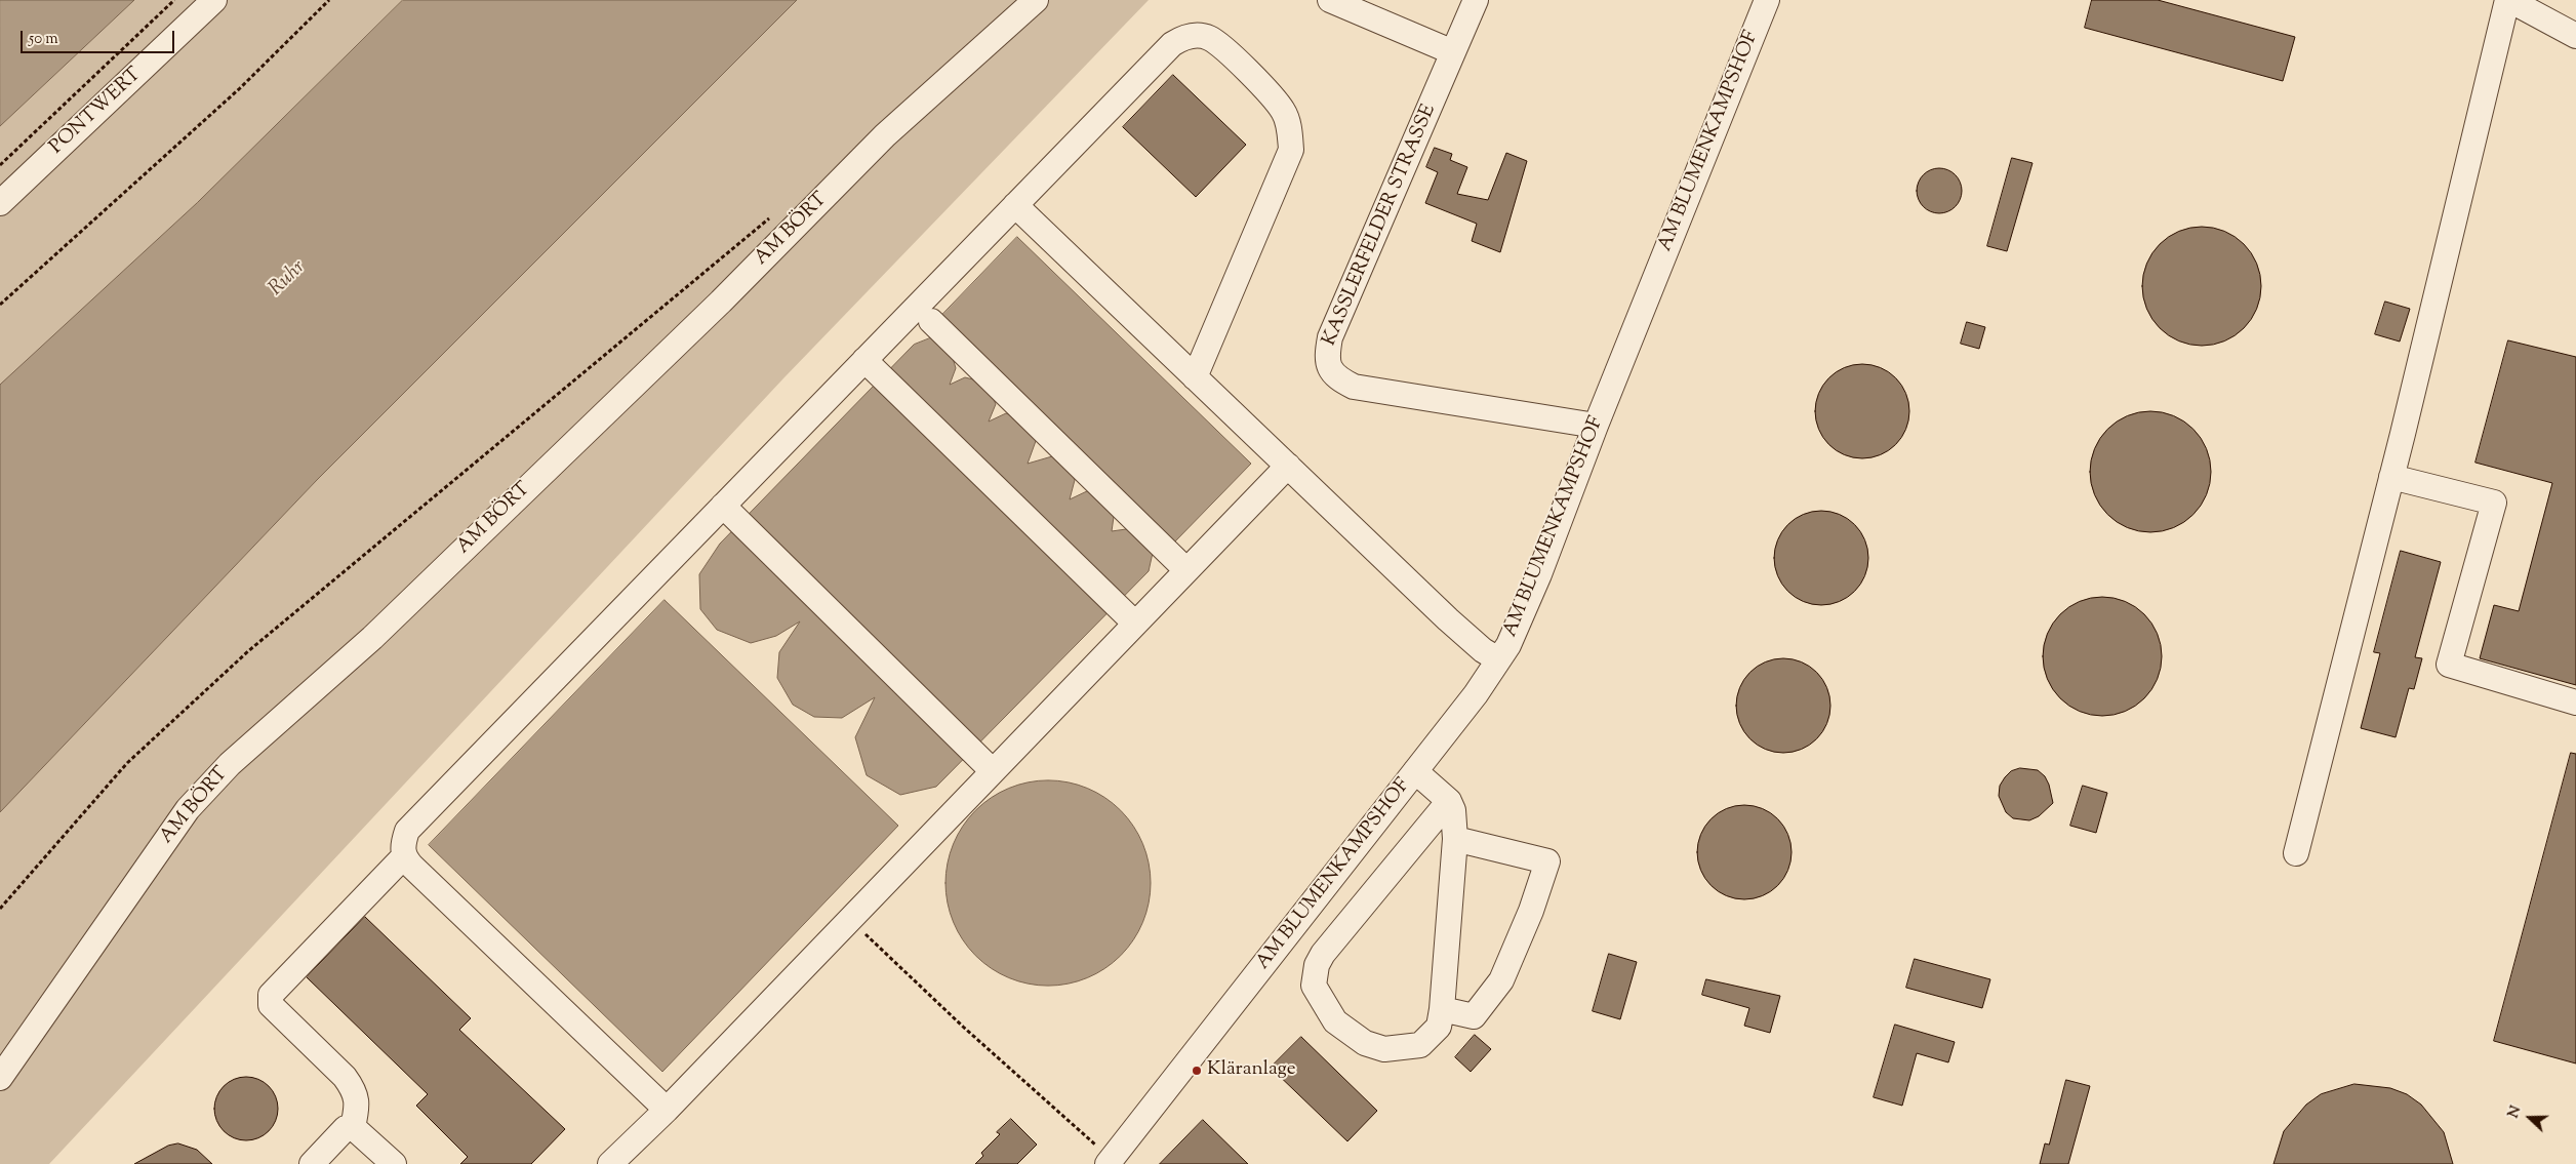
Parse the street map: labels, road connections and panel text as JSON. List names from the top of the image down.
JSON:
{
  "streets": {
    "street": [
      "PONTWERT",
      "AM BLUMENKAMPSHOF",
      "KASSLERFELDER STRASSE",
      "AM BÖRT"
    ]
  },
  "crossings": [
    ["AM BLUMENKAMPSHOF", "KASSLERFELDER STRASSE"]
  ],
  "water": ["Ruhr"],
  "places": ["Kläranlage"],
  "scale_bar": "50 m",
  "north": "left"
}
